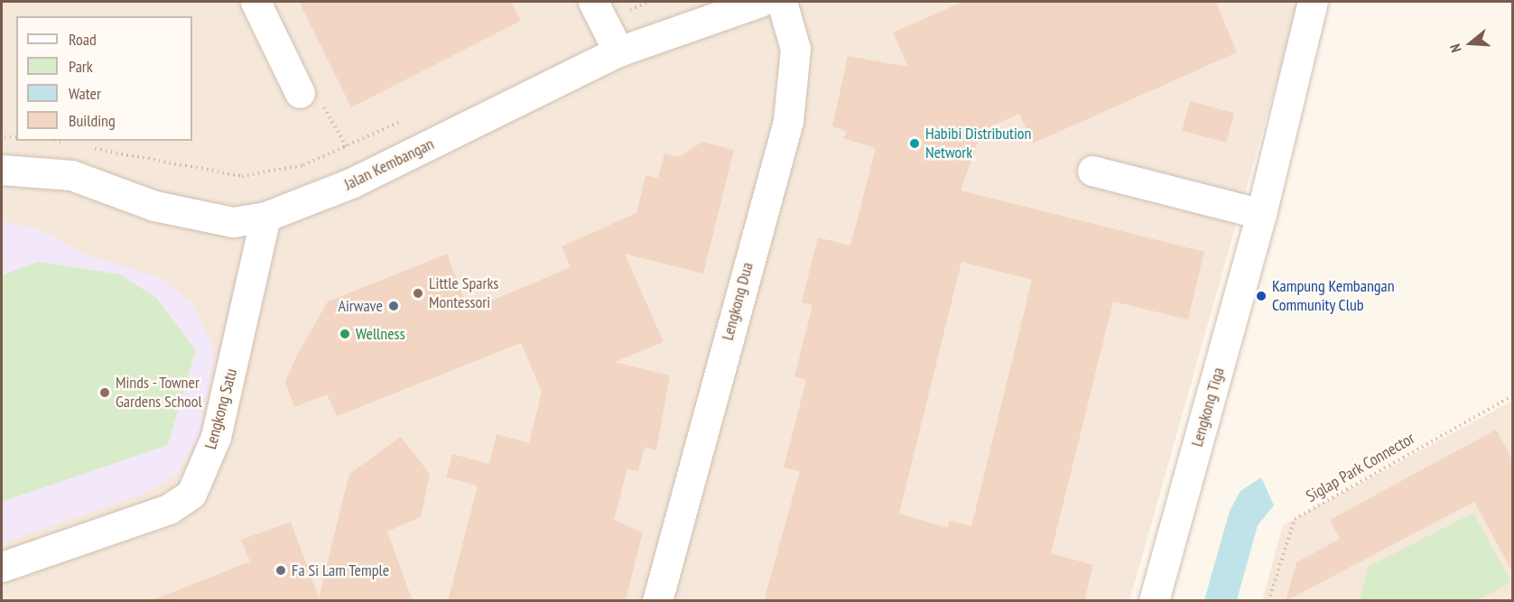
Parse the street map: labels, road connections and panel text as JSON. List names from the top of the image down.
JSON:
{
  "streets": {
    "street": [
      "Jalan Kembangan",
      "Lengkong Dua",
      "Lengkong Tiga",
      "Lengkong Satu"
    ],
    "path": ["Siglap Park Connector"]
  },
  "crossings": [
    ["Jalan Kembangan", "Lengkong Satu"]
  ],
  "places": [
    "Habibi Distribution Network",
    "Little Sparks Montessori",
    "Kampung Kembangan Community Club",
    "Airwave",
    "Wellness",
    "Minds - Towner Gardens School",
    "Fa Si Lam Temple"
  ],
  "legend": [
    "Road",
    "Park",
    "Water",
    "Building"
  ],
  "north": "left"
}
